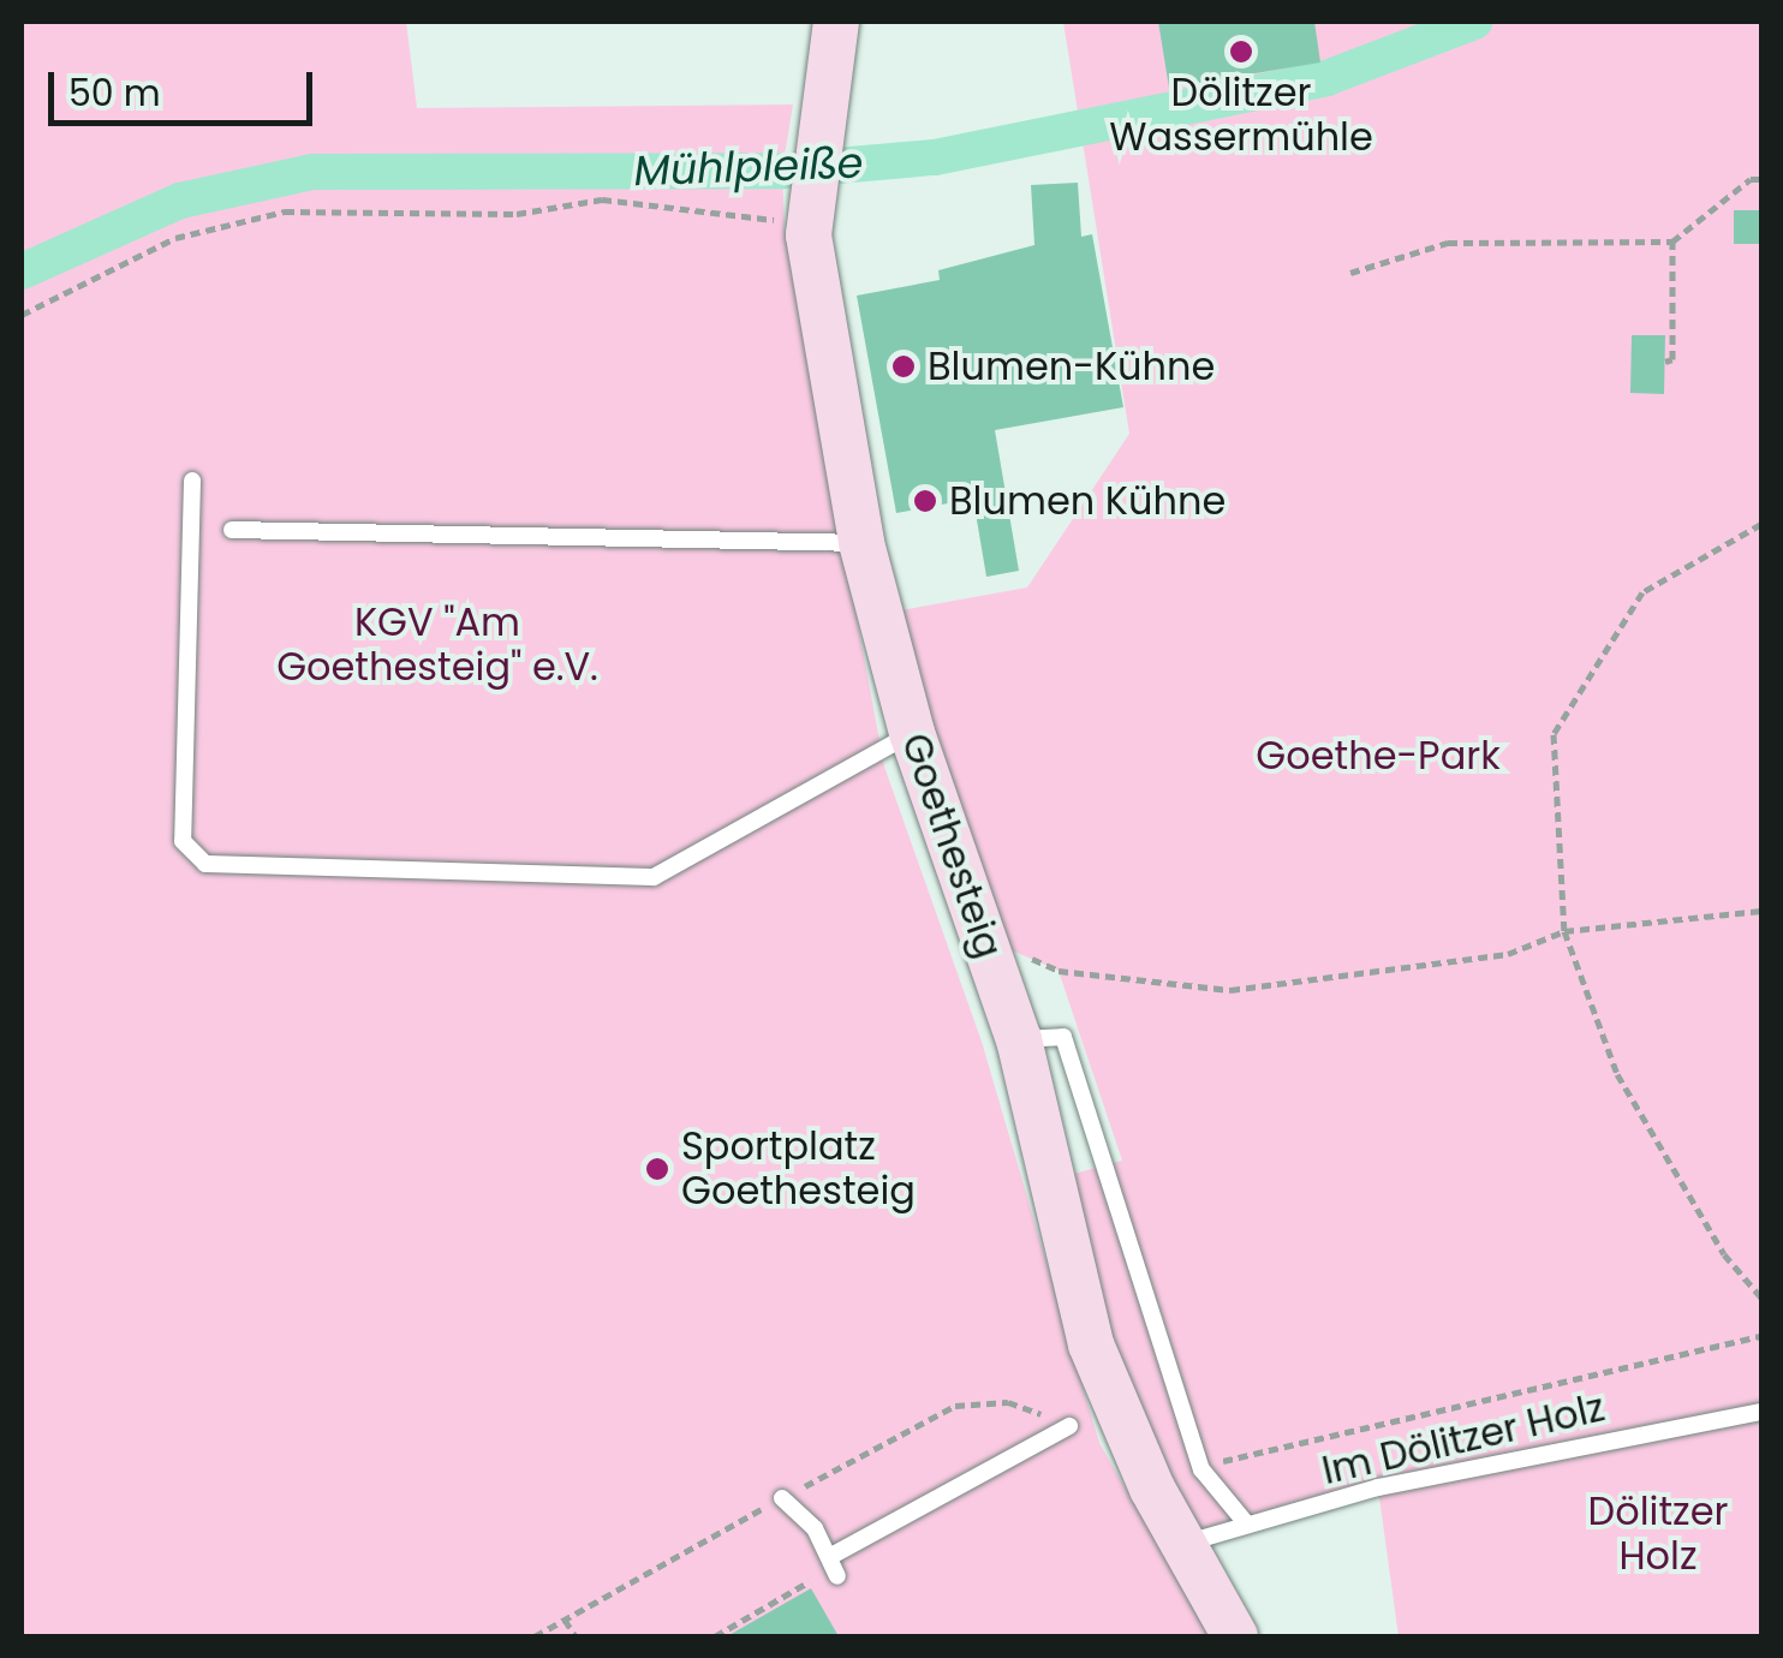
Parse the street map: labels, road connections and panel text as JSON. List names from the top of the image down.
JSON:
{
  "streets": {
    "main road": ["Goethesteig"],
    "lane": ["Im Dölitzer Holz"]
  },
  "crossings": [
    ["Goethesteig", "Im Dölitzer Holz"]
  ],
  "water": ["Mühlpleiße"],
  "parks": ["KGV \"Am Goethesteig\" e.V.", "Goethe-Park", "Dölitzer Holz"],
  "places": [
    "Dölitzer Wassermühle",
    "Blumen-Kühne",
    "Blumen Kühne",
    "Sportplatz Goethesteig"
  ],
  "scale_bar": "50 m"
}
